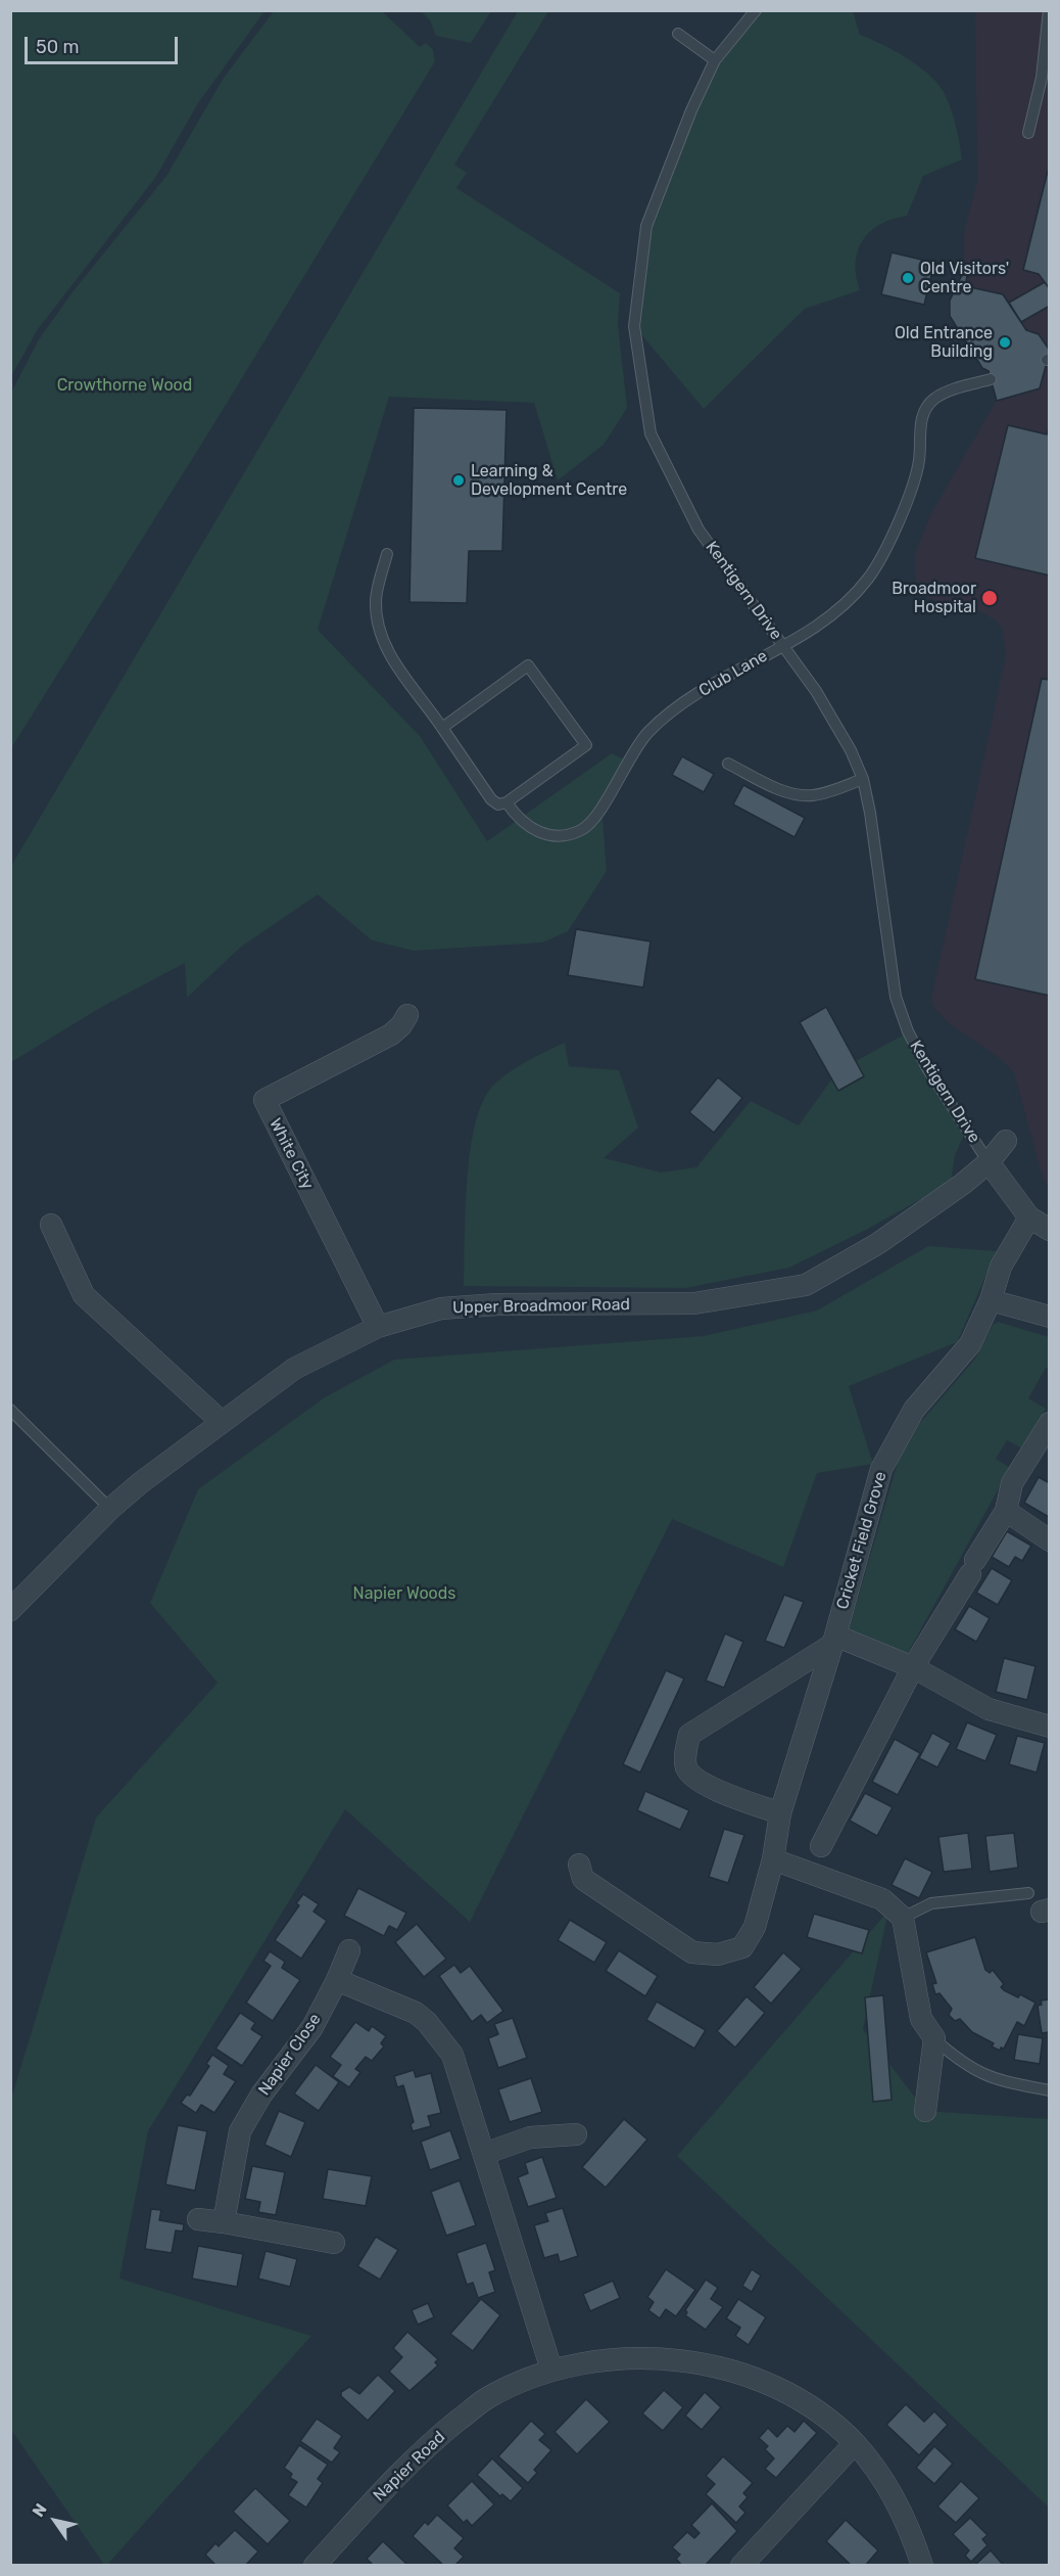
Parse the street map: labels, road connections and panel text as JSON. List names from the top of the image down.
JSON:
{
  "streets": {
    "street": [
      "White City",
      "Upper Broadmoor Road",
      "Cricket Field Grove",
      "Napier Close",
      "Napier Road"
    ],
    "lane": ["Kentigern Drive", "Club Lane"]
  },
  "crossings": [
    ["Kentigern Drive", "Club Lane"],
    ["Kentigern Drive", "Upper Broadmoor Road"],
    ["White City", "Upper Broadmoor Road"]
  ],
  "parks": ["Crowthorne Wood", "Napier Woods"],
  "places": [
    "Old Visitors' Centre",
    "Old Entrance Building",
    "Learning & Development Centre",
    "Broadmoor Hospital"
  ],
  "scale_bar": "50 m",
  "north": "top left"
}
